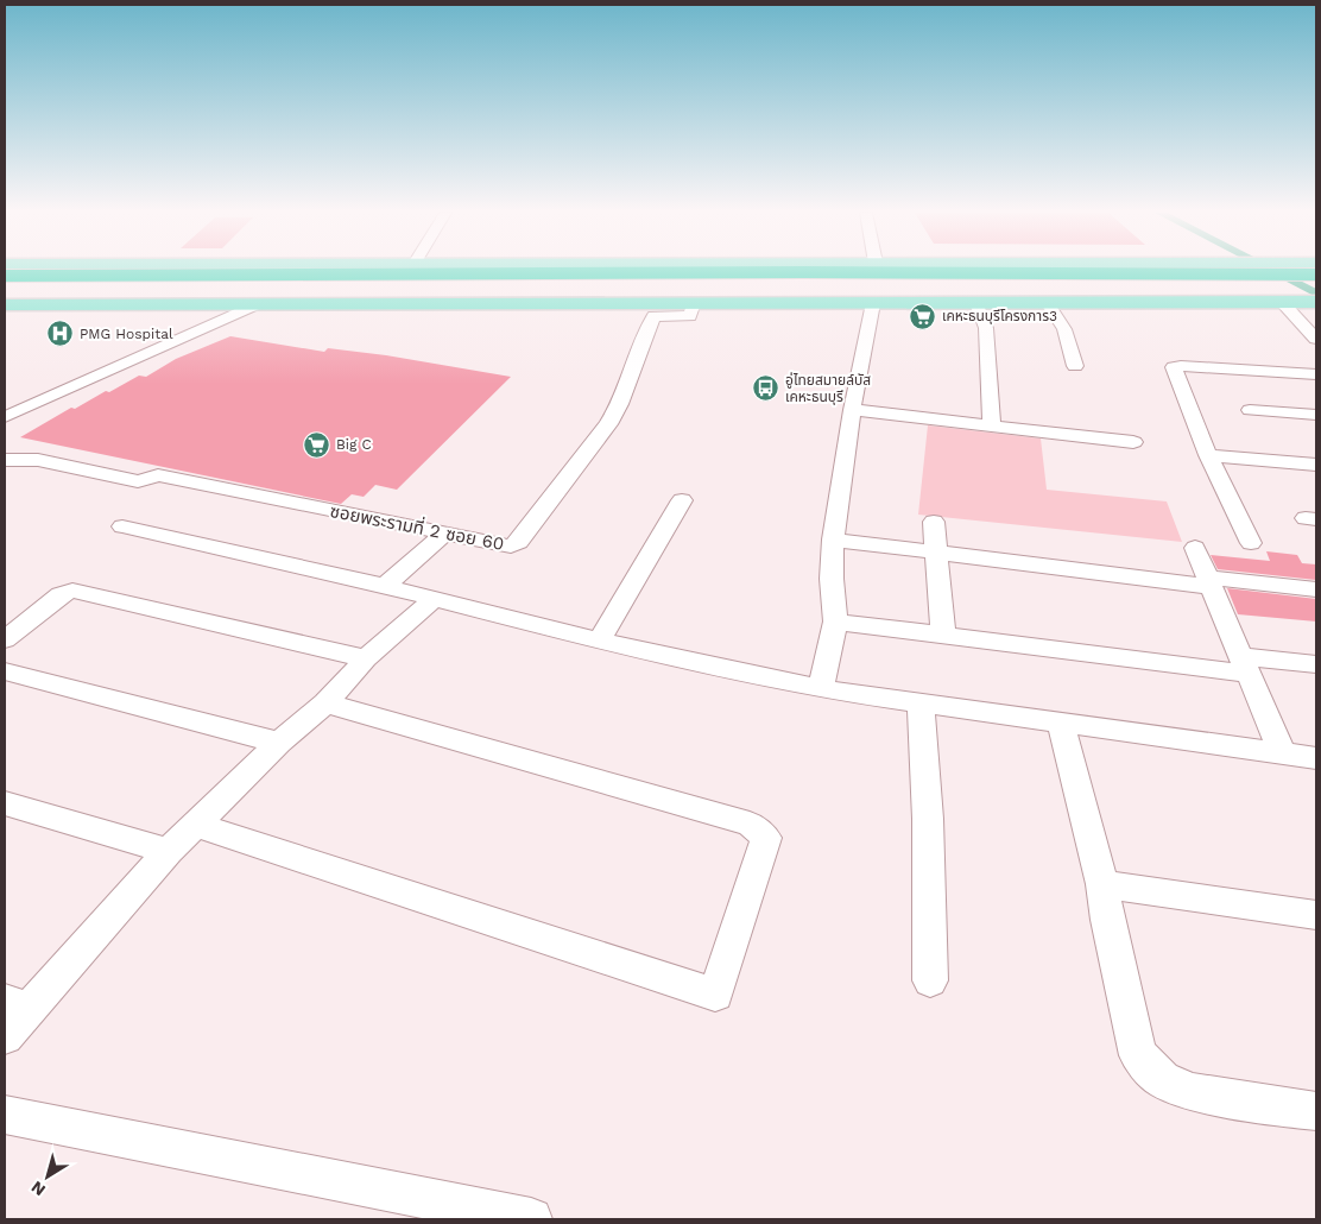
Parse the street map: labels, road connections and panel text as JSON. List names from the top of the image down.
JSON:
{
  "streets": {
    "street": ["ซอยพระรามที่ 2 ซอย 60"]
  },
  "places": {
    "supermarket": ["เคหะธนบุรีโครงการ3", "Big C"],
    "hospital": ["PMG Hospital"],
    "bus stop": ["อู่ไทยสมายล์บัส เคหะธนบุรี"]
  },
  "north": "bottom left"
}
